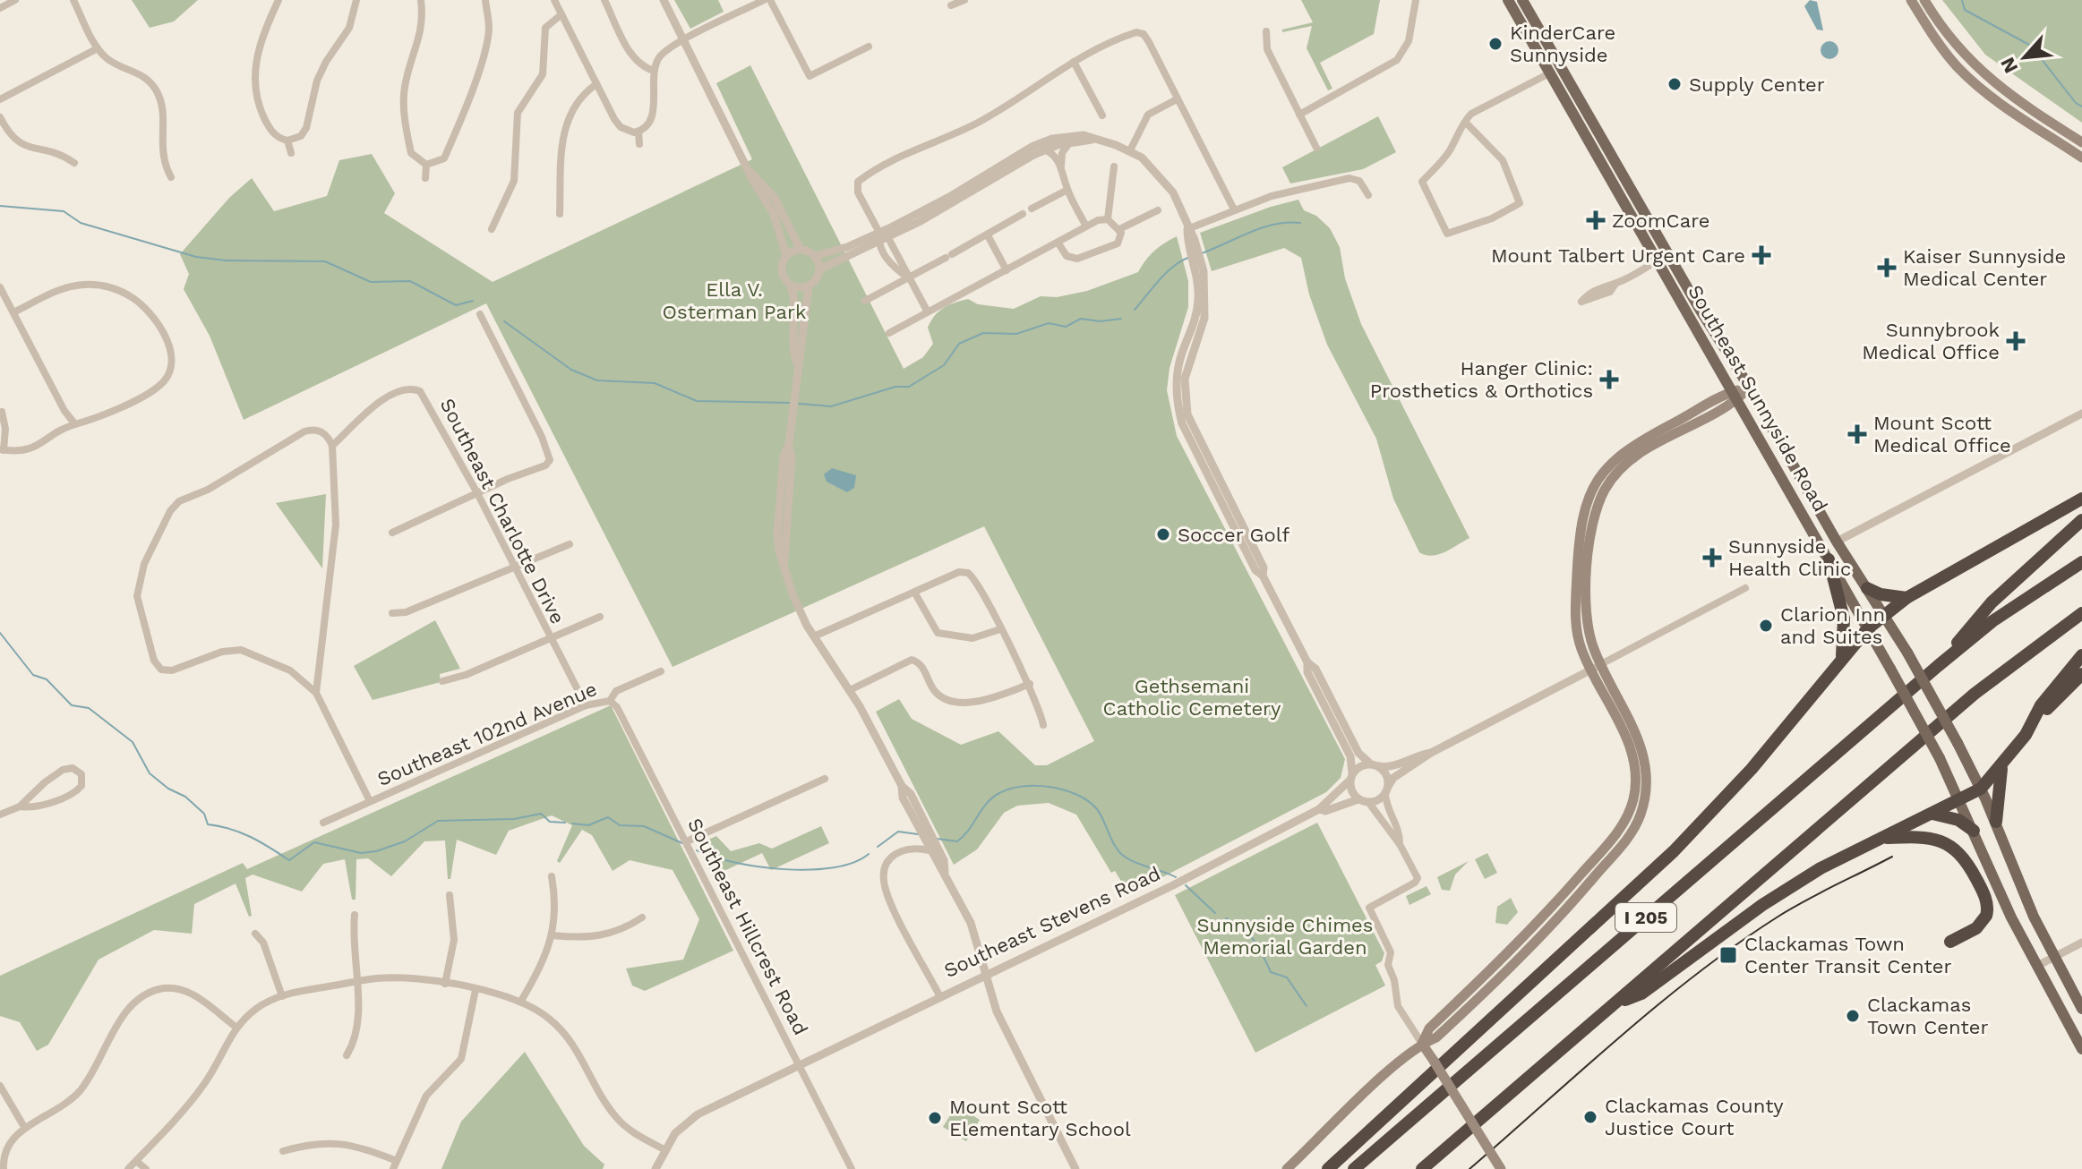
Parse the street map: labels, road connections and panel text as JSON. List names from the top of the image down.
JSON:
{
  "streets": {
    "highway": ["I 205"],
    "main road": ["Southeast Sunnyside Road"],
    "street": [
      "Southeast Charlotte Drive",
      "Southeast 102nd Avenue",
      "Southeast Stevens Road",
      "Southeast Hillcrest Road"
    ]
  },
  "crossings": [
    ["Southeast Charlotte Drive", "Southeast 102nd Avenue"],
    ["Southeast 102nd Avenue", "Southeast Hillcrest Road"],
    ["Southeast Stevens Road", "Southeast Hillcrest Road"]
  ],
  "parks": ["Ella V. Osterman Park", "Gethsemani Catholic Cemetery", "Sunnyside Chimes Memorial Garden"],
  "places": {
    "other": [
      "KinderCare Sunnyside",
      "Supply Center",
      "Soccer Golf",
      "Clarion Inn and Suites",
      "Clackamas Town Center",
      "Clackamas County Justice Court",
      "Mount Scott Elementary School"
    ],
    "health": [
      "ZoomCare",
      "Mount Talbert Urgent Care",
      "Kaiser Sunnyside Medical Center",
      "Sunnybrook Medical Office",
      "Hanger Clinic: Prosthetics & Orthotics",
      "Mount Scott Medical Office",
      "Sunnyside Health Clinic"
    ],
    "transit": ["Clackamas Town Center Transit Center"]
  },
  "north": "bottom left"
}
